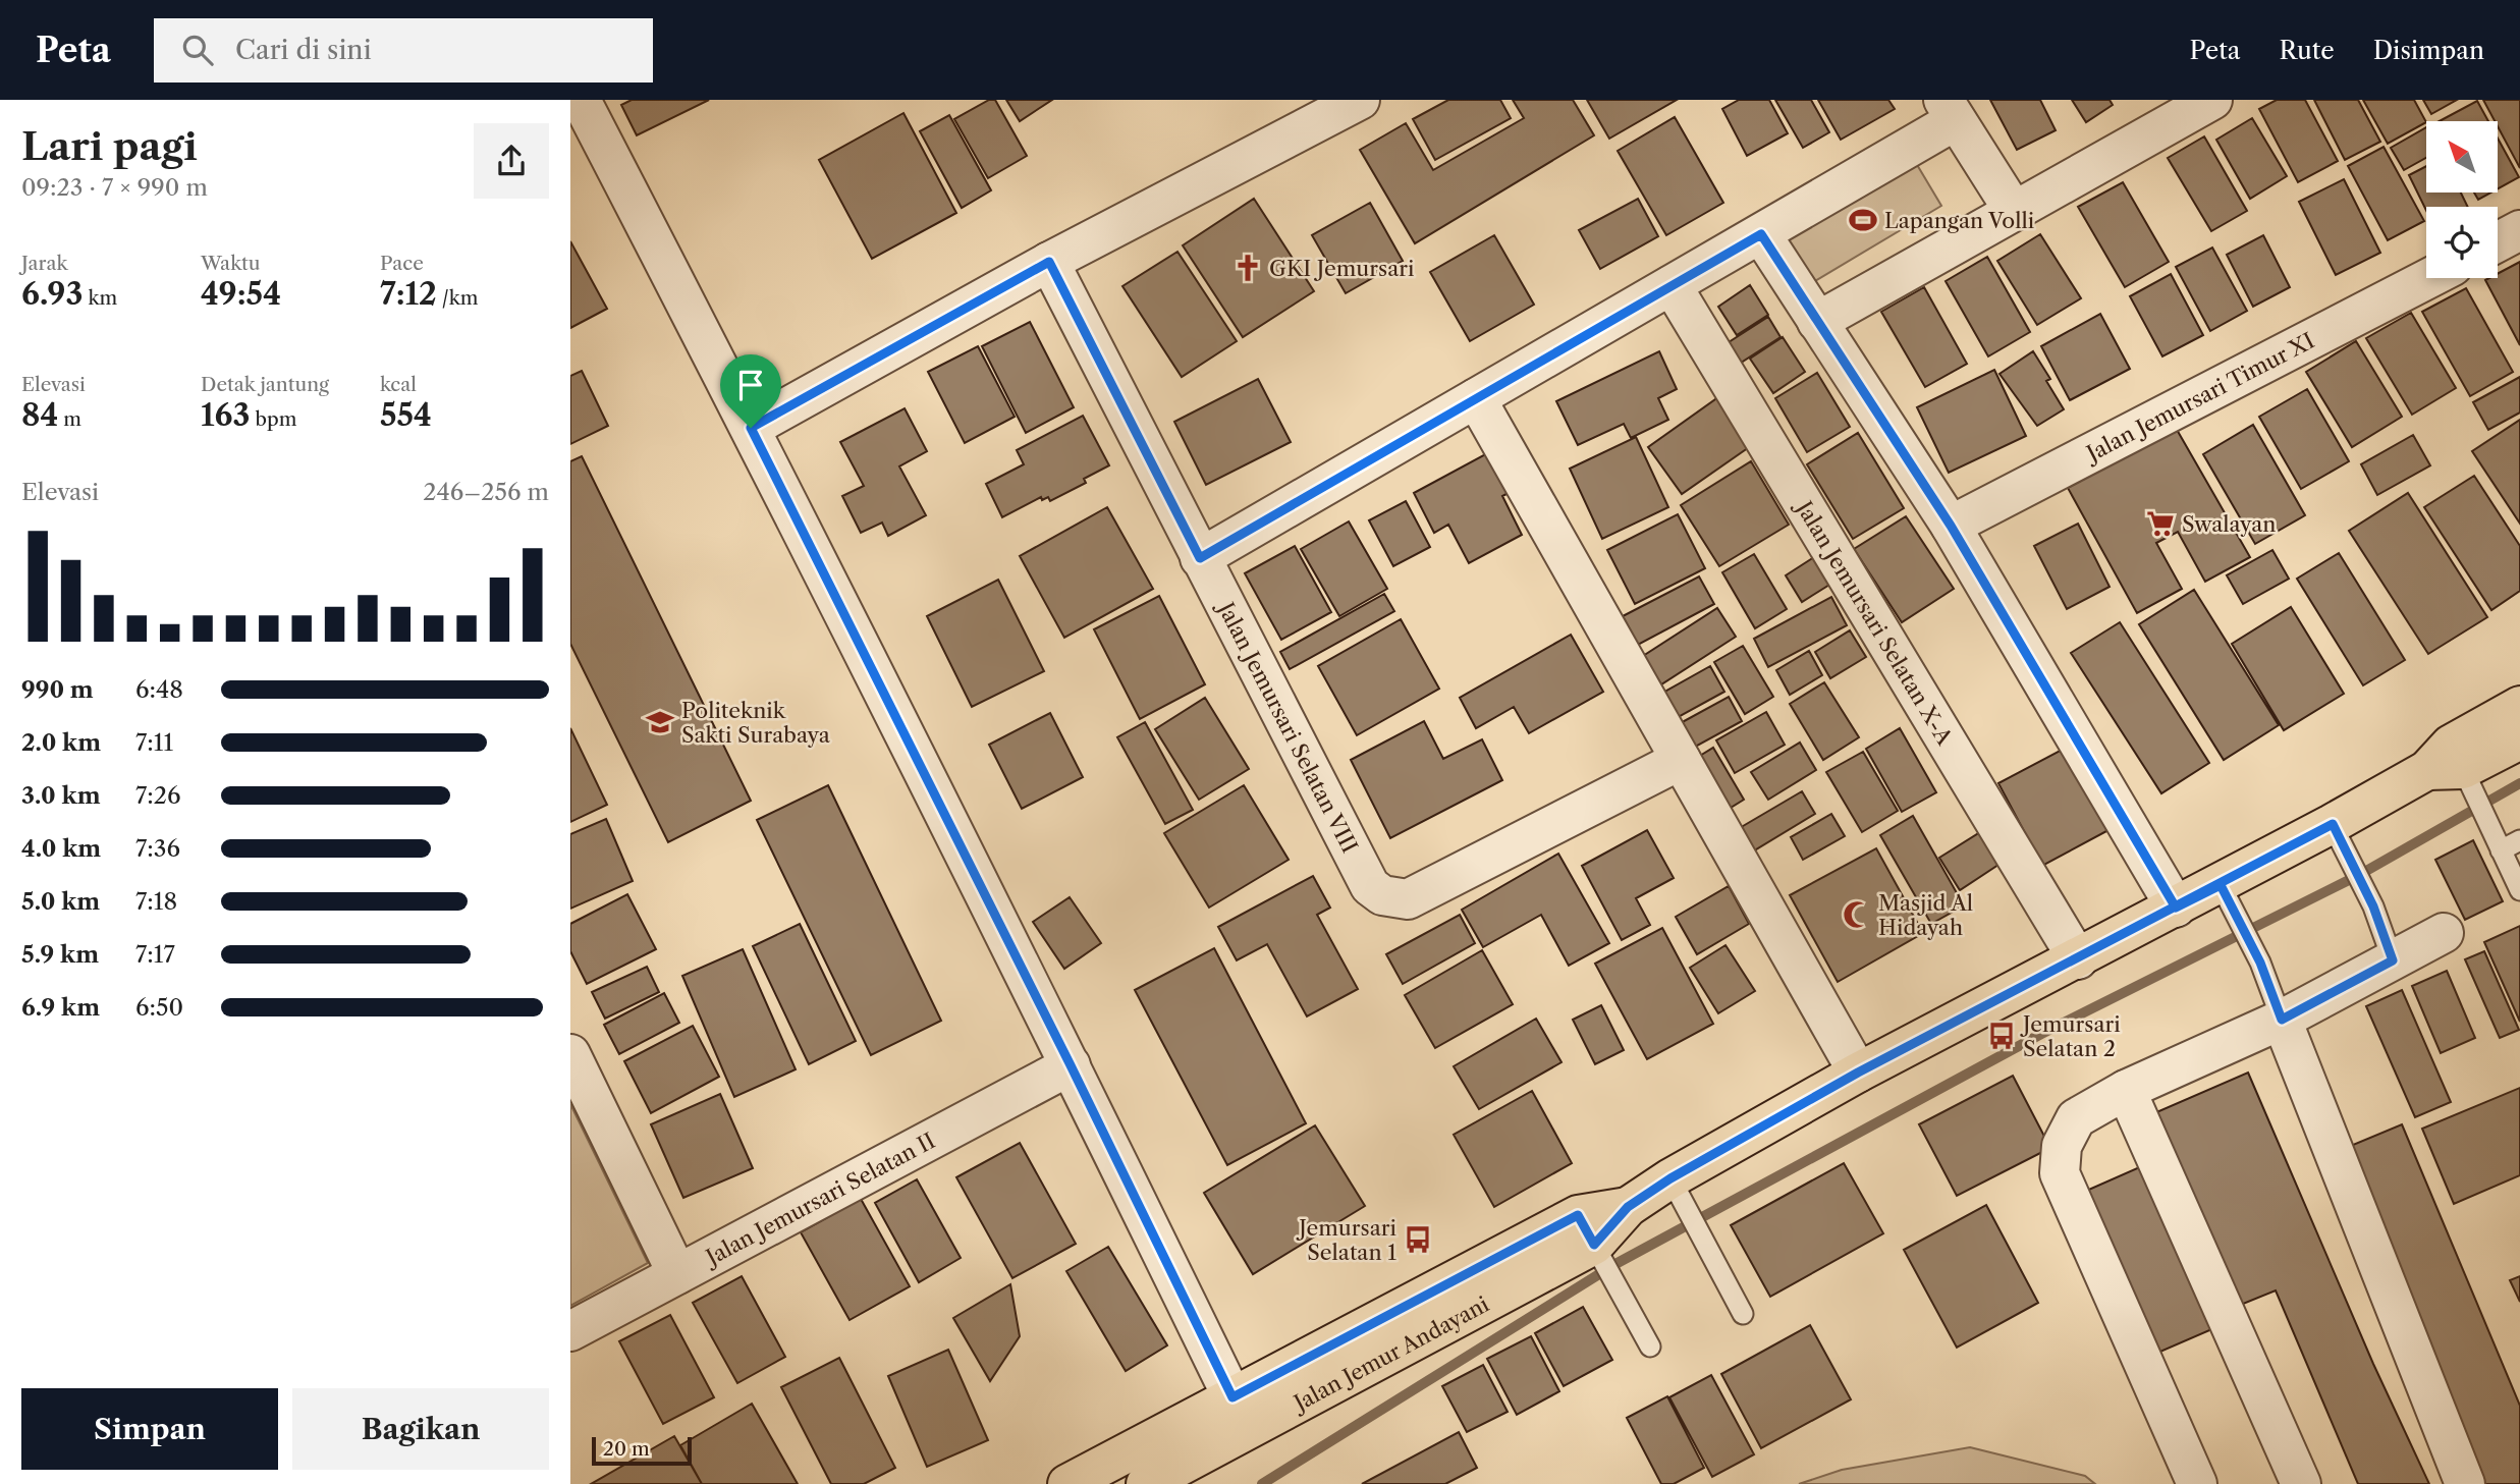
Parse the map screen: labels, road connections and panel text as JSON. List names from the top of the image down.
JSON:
{
  "streets": {
    "main road": ["Jalan Jemur Andayani"],
    "street": [
      "Jalan Jemursari Timur XI",
      "Jalan Jemursari Selatan X-A",
      "Jalan Jemursari Selatan VIII",
      "Jalan Jemursari Selatan II"
    ]
  },
  "crossings": [
    ["Jalan Jemursari Selatan X-A", "Jalan Jemur Andayani"]
  ],
  "places": {
    "sports": ["Lapangan Volli"],
    "church": ["GKI Jemursari"],
    "supermarket": ["Swalayan"],
    "school or university": ["Politeknik Sakti Surabaya"],
    "mosque": ["Masjid Al Hidayah"],
    "bus stop": ["Jemursari Selatan 2", "Jemursari Selatan 1"]
  },
  "scale_bar": "20 m",
  "north": "top left",
  "page": {
    "header": "Peta",
    "search": "Cari di sini",
    "nav": ["Peta", "Rute", "Disimpan"],
    "heading": ["Lari pagi", "09:23 · 7 × 990 m"],
    "stats": [
      ["Jarak", "6.93 km"],
      ["Waktu", "49:54"],
      ["Pace", "7:12 /km"],
      ["Elevasi", "84 m"],
      ["Detak jantung", "163 bpm"],
      ["kcal", "554"]
    ],
    "chart": ["Elevasi", "246–256 m"],
    "list": [
      {
        "name": "990 m",
        "note": "6:48"
      },
      {
        "name": "2.0 km",
        "note": "7:11"
      },
      {
        "name": "3.0 km",
        "note": "7:26"
      },
      {
        "name": "4.0 km",
        "note": "7:36"
      },
      {
        "name": "5.0 km",
        "note": "7:18"
      },
      {
        "name": "5.9 km",
        "note": "7:17"
      },
      {
        "name": "6.9 km",
        "note": "6:50"
      }
    ],
    "buttons": ["Simpan", "Bagikan"],
    "scale": "20 m"
  }
}
